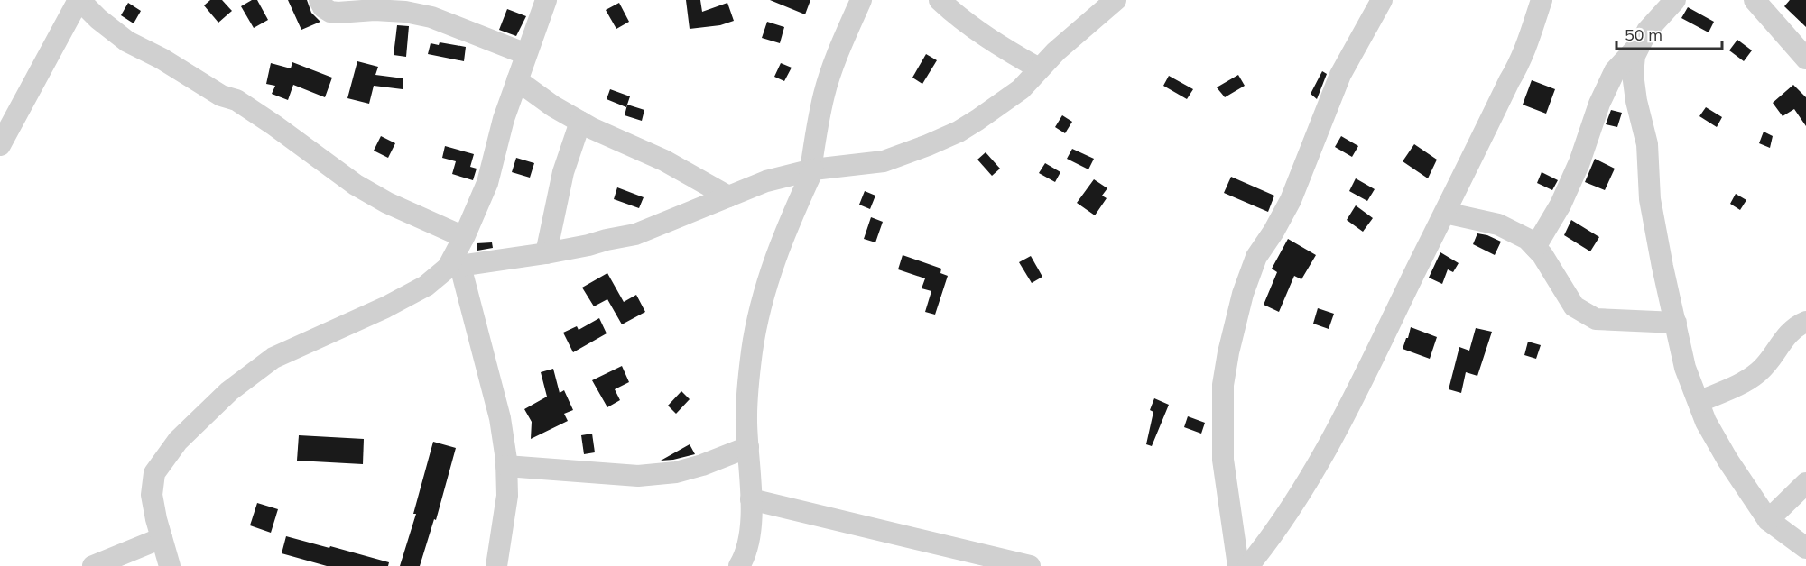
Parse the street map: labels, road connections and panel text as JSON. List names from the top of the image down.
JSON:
{
  "scale_bar": "50 m"
}
